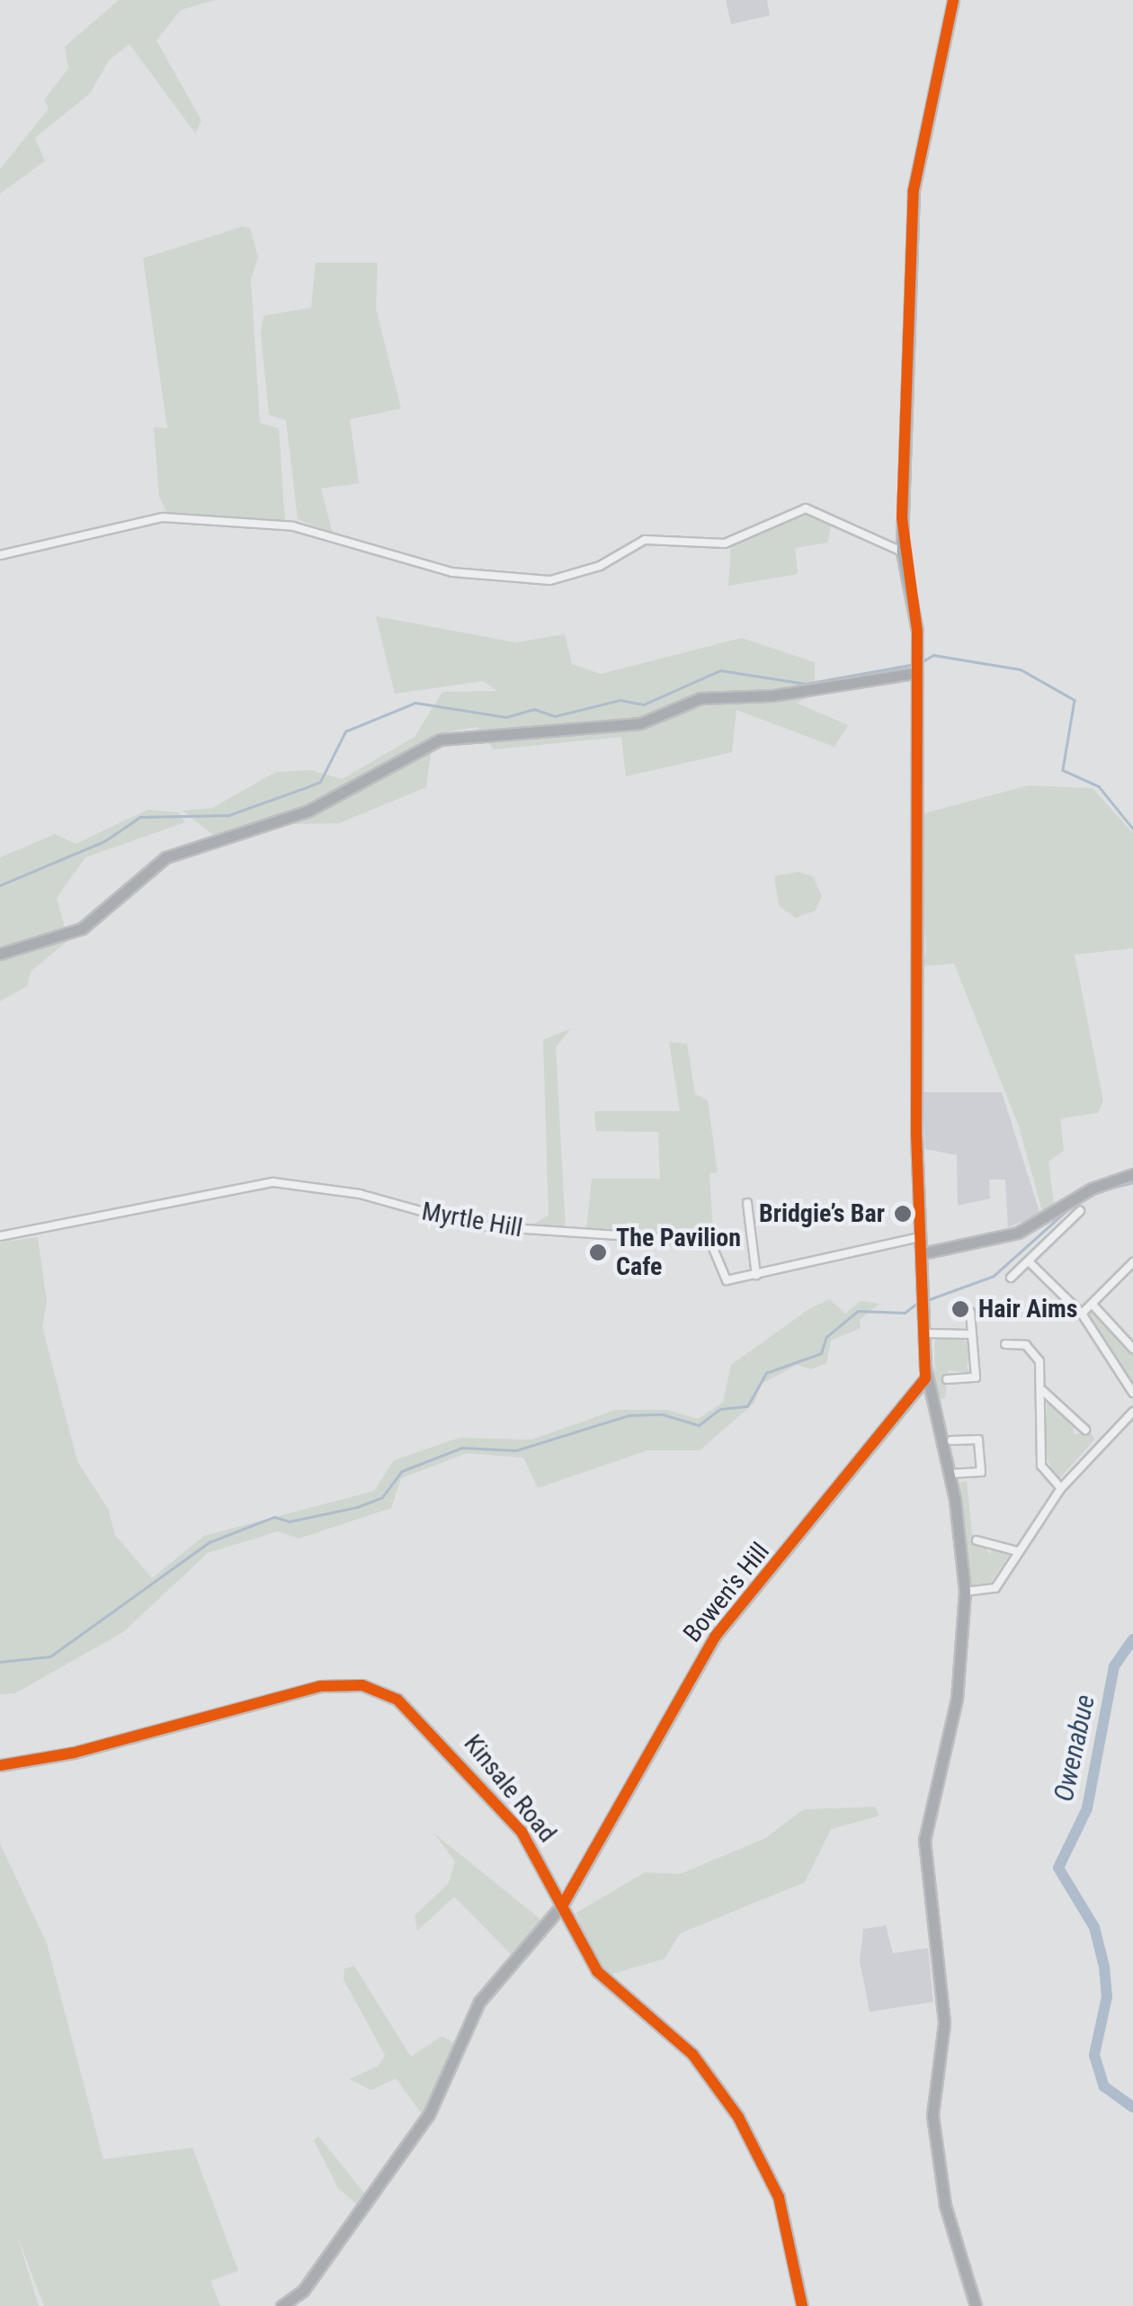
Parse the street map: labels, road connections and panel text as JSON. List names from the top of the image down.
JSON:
{
  "streets": {
    "main road": ["Bowen's Hill", "Kinsale Road"],
    "street": ["Myrtle Hill"]
  },
  "crossings": [
    ["Bowen's Hill", "Kinsale Road"]
  ],
  "water": ["Owenabue"],
  "places": ["Bridgie’s Bar", "The Pavilion Cafe", "Hair Aims"]
}
